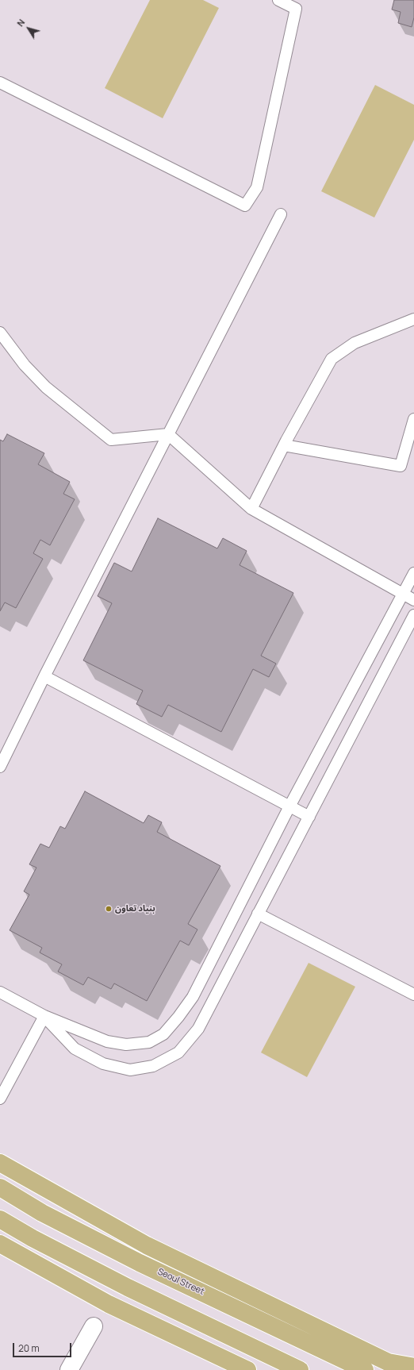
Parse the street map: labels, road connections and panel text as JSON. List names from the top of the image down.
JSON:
{
  "streets": {
    "main road": ["Seoul Street"]
  },
  "places": ["بنیاد تعاون"],
  "scale_bar": "20 m",
  "north": "top left"
}
